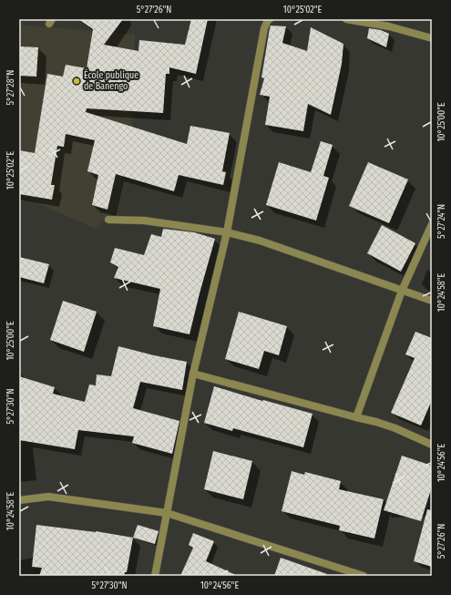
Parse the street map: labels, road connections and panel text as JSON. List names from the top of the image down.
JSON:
{
  "places": ["École publique de Banengo"],
  "coordinates": [
    "5°27'26\"N",
    "10°25'02\"E",
    "5°27'28\"N",
    "10°25'00\"E",
    "5°27'24\"N",
    "10°24'58\"E",
    "5°27'30\"N",
    "10°24'56\"E"
  ]
}
